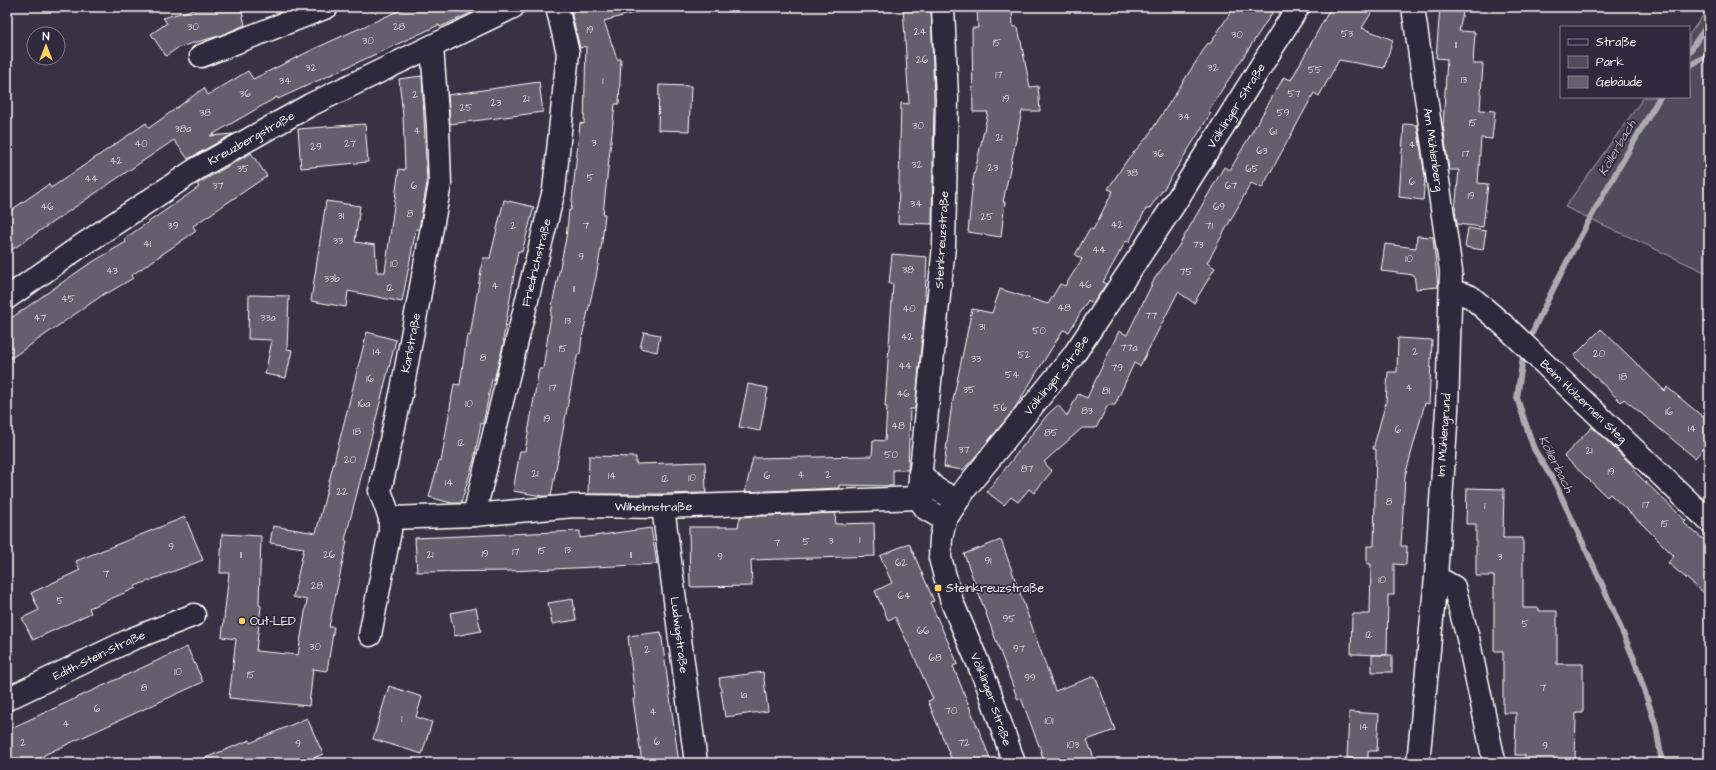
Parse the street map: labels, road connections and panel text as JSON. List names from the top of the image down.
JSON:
{
  "streets": {
    "street": [
      "Völklinger Straße",
      "Kreuzbergstraße",
      "Am Mühlenberg",
      "Steinkreuzstraße",
      "Friedrichstraße",
      "Karlstraße",
      "Beim Hölzernen Steg",
      "Im Mühlengrund",
      "Wilhelmstraße",
      "Ludwigstraße",
      "Edith-Stein-Straße"
    ]
  },
  "crossings": [
    ["Kreuzbergstraße", "Karlstraße"],
    ["Am Mühlenberg", "Beim Hölzernen Steg"],
    ["Am Mühlenberg", "Im Mühlengrund"],
    ["Steinkreuzstraße", "Wilhelmstraße"],
    ["Friedrichstraße", "Wilhelmstraße"],
    ["Karlstraße", "Wilhelmstraße"],
    ["Beim Hölzernen Steg", "Im Mühlengrund"],
    ["Wilhelmstraße", "Ludwigstraße"]
  ],
  "water": ["Köllerbach"],
  "places": {
    "transit": ["Steinkreuzstraße"],
    "other": ["Out-LED"]
  },
  "house_numbers": [
    "30",
    "28",
    "19",
    "24",
    "53",
    "30",
    "30",
    "15",
    "11",
    "26",
    "32",
    "32",
    "55",
    "17",
    "13",
    "34",
    "1",
    "36",
    "57",
    "2",
    "21",
    "19",
    "23",
    "25",
    "38",
    "59",
    "34",
    "15",
    "30",
    "38a",
    "4",
    "61",
    "21",
    "3",
    "40",
    "27",
    "4",
    "29",
    "63",
    "36",
    "17",
    "42",
    "32",
    "23",
    "35",
    "65",
    "38",
    "5",
    "44",
    "6",
    "37",
    "6",
    "67",
    "19",
    "34",
    "46",
    "69",
    "8",
    "31",
    "25",
    "42",
    "39",
    "2",
    "7",
    "71",
    "33",
    "41",
    "73",
    "44",
    "9",
    "10",
    "10",
    "38",
    "43",
    "75",
    "33b",
    "46",
    "4",
    "12",
    "11",
    "45",
    "48",
    "40",
    "77",
    "47",
    "33a",
    "13",
    "31",
    "50",
    "42",
    "77a",
    "15",
    "14",
    "2",
    "20",
    "52",
    "8",
    "33",
    "44",
    "79",
    "54",
    "18",
    "16",
    "17",
    "4",
    "35",
    "81",
    "46",
    "16a",
    "10",
    "56",
    "83",
    "16",
    "19",
    "48",
    "14",
    "6",
    "18",
    "85",
    "12",
    "37",
    "21",
    "50",
    "20",
    "87",
    "19",
    "21",
    "4",
    "2",
    "14",
    "6",
    "10",
    "12",
    "14",
    "22",
    "8",
    "17",
    "1",
    "15",
    "1",
    "3",
    "5",
    "7",
    "9",
    "13",
    "15",
    "17",
    "19",
    "11",
    "26",
    "21",
    "11",
    "9",
    "3",
    "91",
    "62",
    "7",
    "10",
    "28",
    "64",
    "5",
    "95",
    "5",
    "66",
    "12",
    "30",
    "97",
    "2",
    "68",
    "10",
    "15",
    "99",
    "8",
    "7",
    "1a",
    "6",
    "70",
    "4",
    "1",
    "101",
    "4",
    "14",
    "6",
    "2",
    "72",
    "9",
    "103",
    "9"
  ],
  "legend": ["Straße", "Park", "Gebäude"],
  "north": "top"
}
